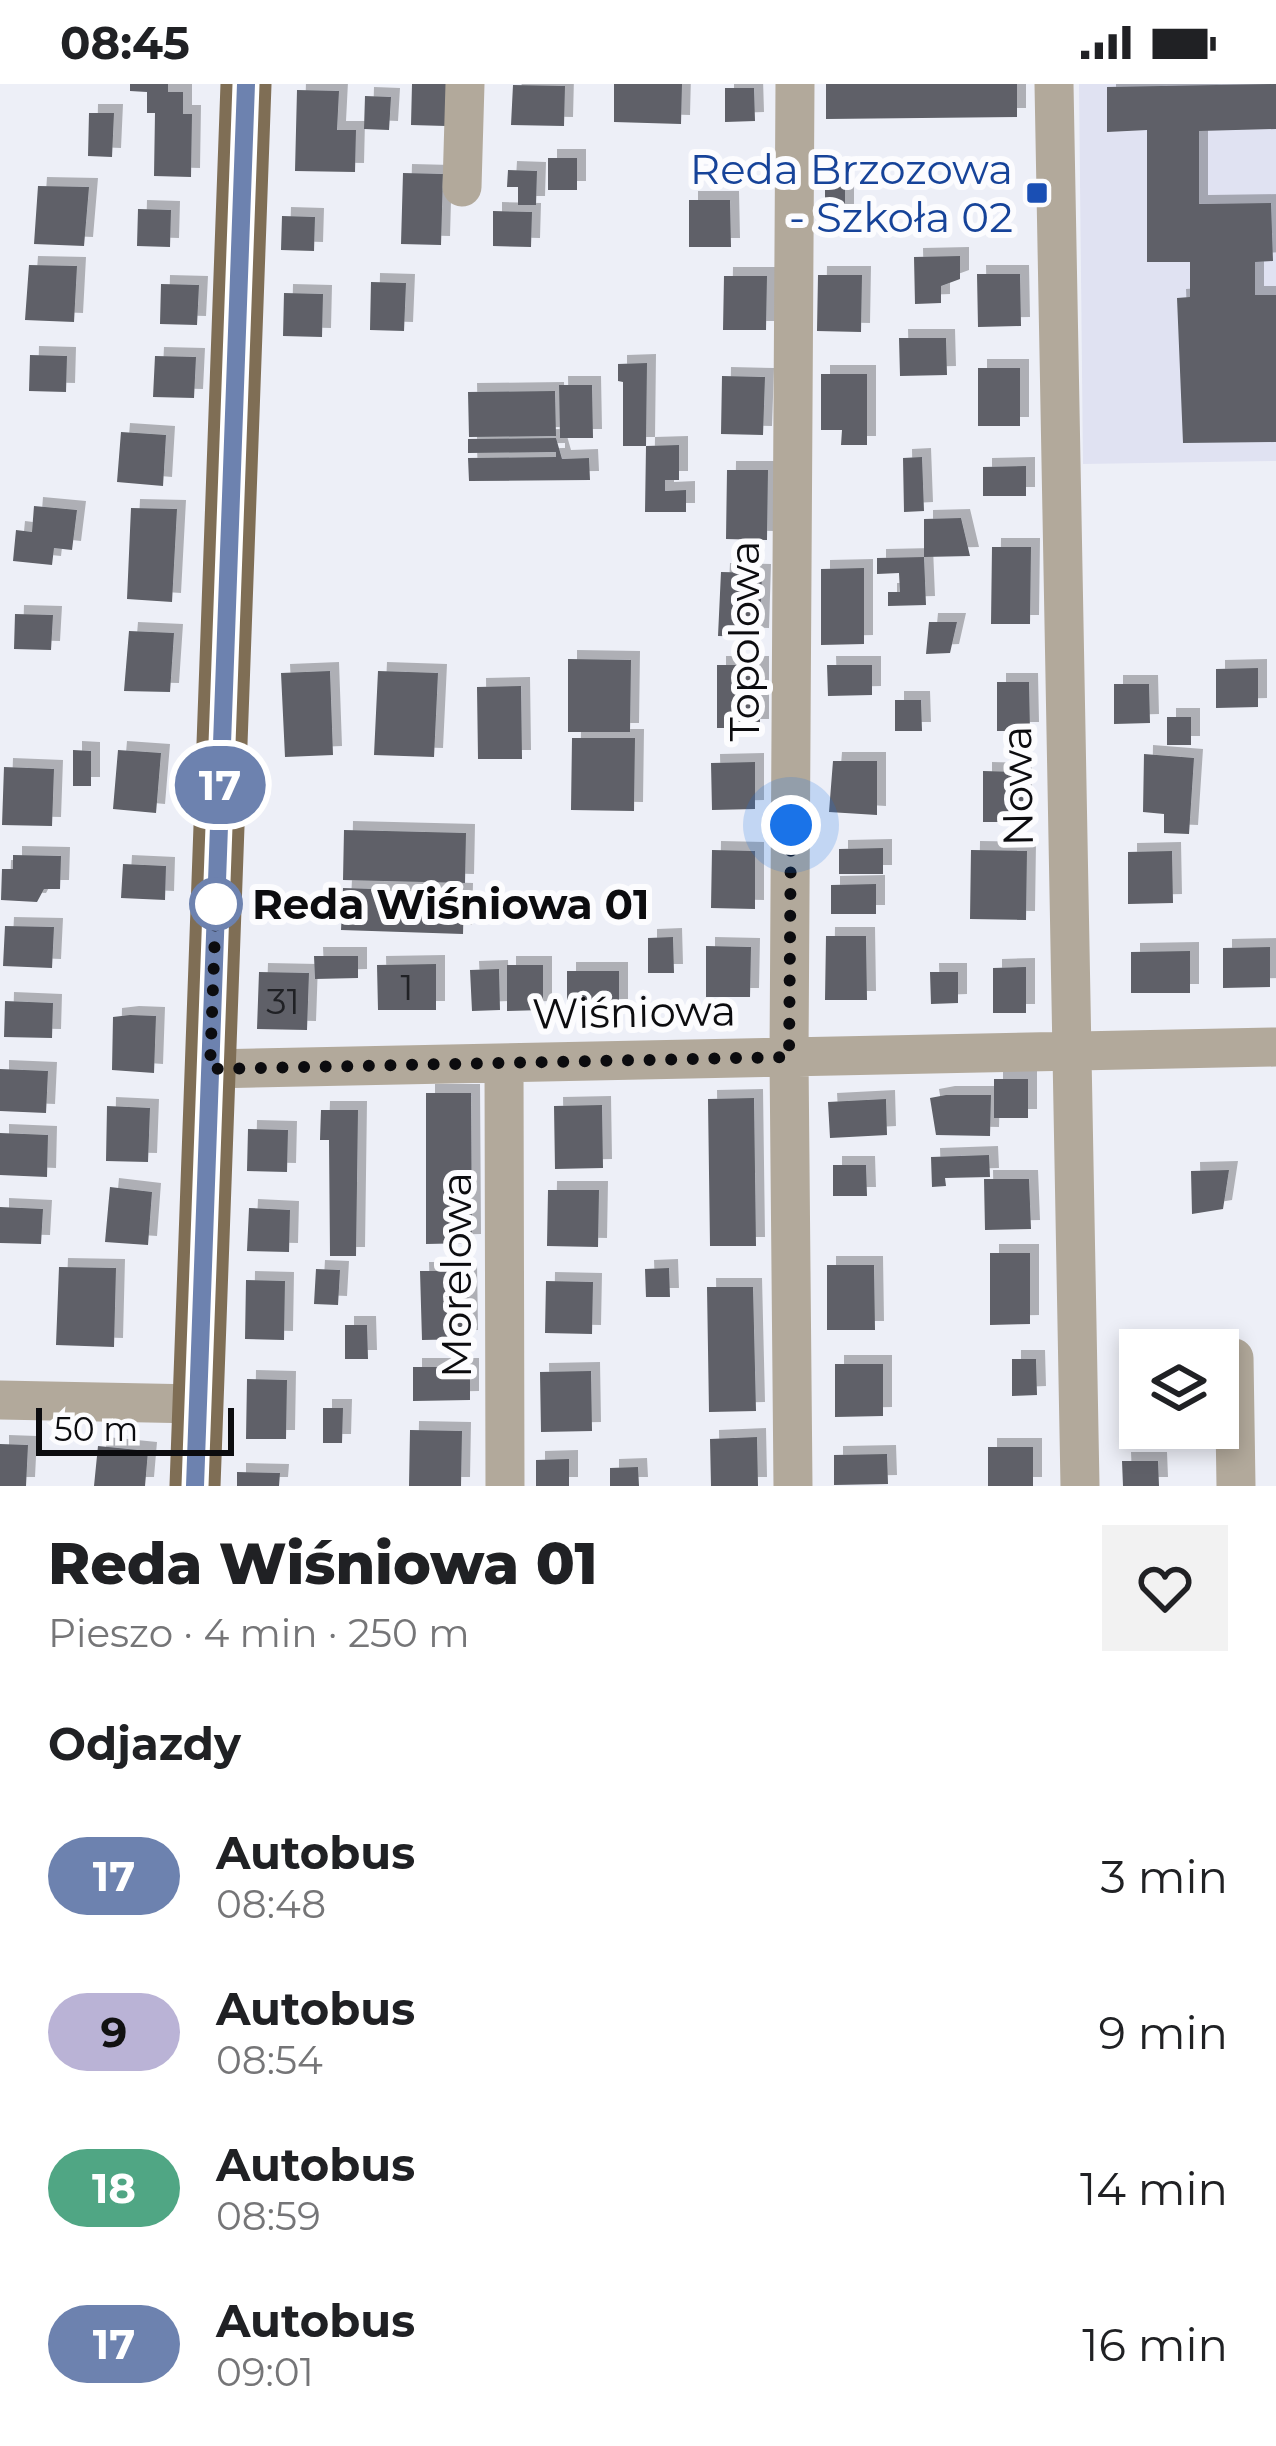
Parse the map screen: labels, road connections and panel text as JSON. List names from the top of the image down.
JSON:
{
  "streets": {
    "street": [
      "Topolowa",
      "Nowa",
      "Wiśniowa",
      "Morelowa"
    ]
  },
  "crossings": [
    ["Topolowa", "Wiśniowa"],
    ["Nowa", "Wiśniowa"],
    ["Wiśniowa", "Morelowa"]
  ],
  "places": {
    "transit": ["Reda Brzozowa - Szkoła 02"],
    "other": ["Reda Wiśniowa 01"]
  },
  "lines": ["bus line 17"],
  "house_numbers": ["1", "31"],
  "scale_bar": "50 m",
  "page": {
    "status": "08:45",
    "on_map": "17",
    "scale": "50 m",
    "heading": [
      ["Reda Wiśniowa 01", "Pieszo · 4 min · 250 m"],
      "Odjazdy"
    ],
    "list": [
      {
        "mark": "17",
        "name": "Autobus",
        "note": "08:48",
        "value": "3 min"
      },
      {
        "mark": "9",
        "name": "Autobus",
        "note": "08:54",
        "value": "9 min"
      },
      {
        "mark": "18",
        "name": "Autobus",
        "note": "08:59",
        "value": "14 min"
      },
      {
        "mark": "17",
        "name": "Autobus",
        "note": "09:01",
        "value": "16 min"
      }
    ]
  }
}
